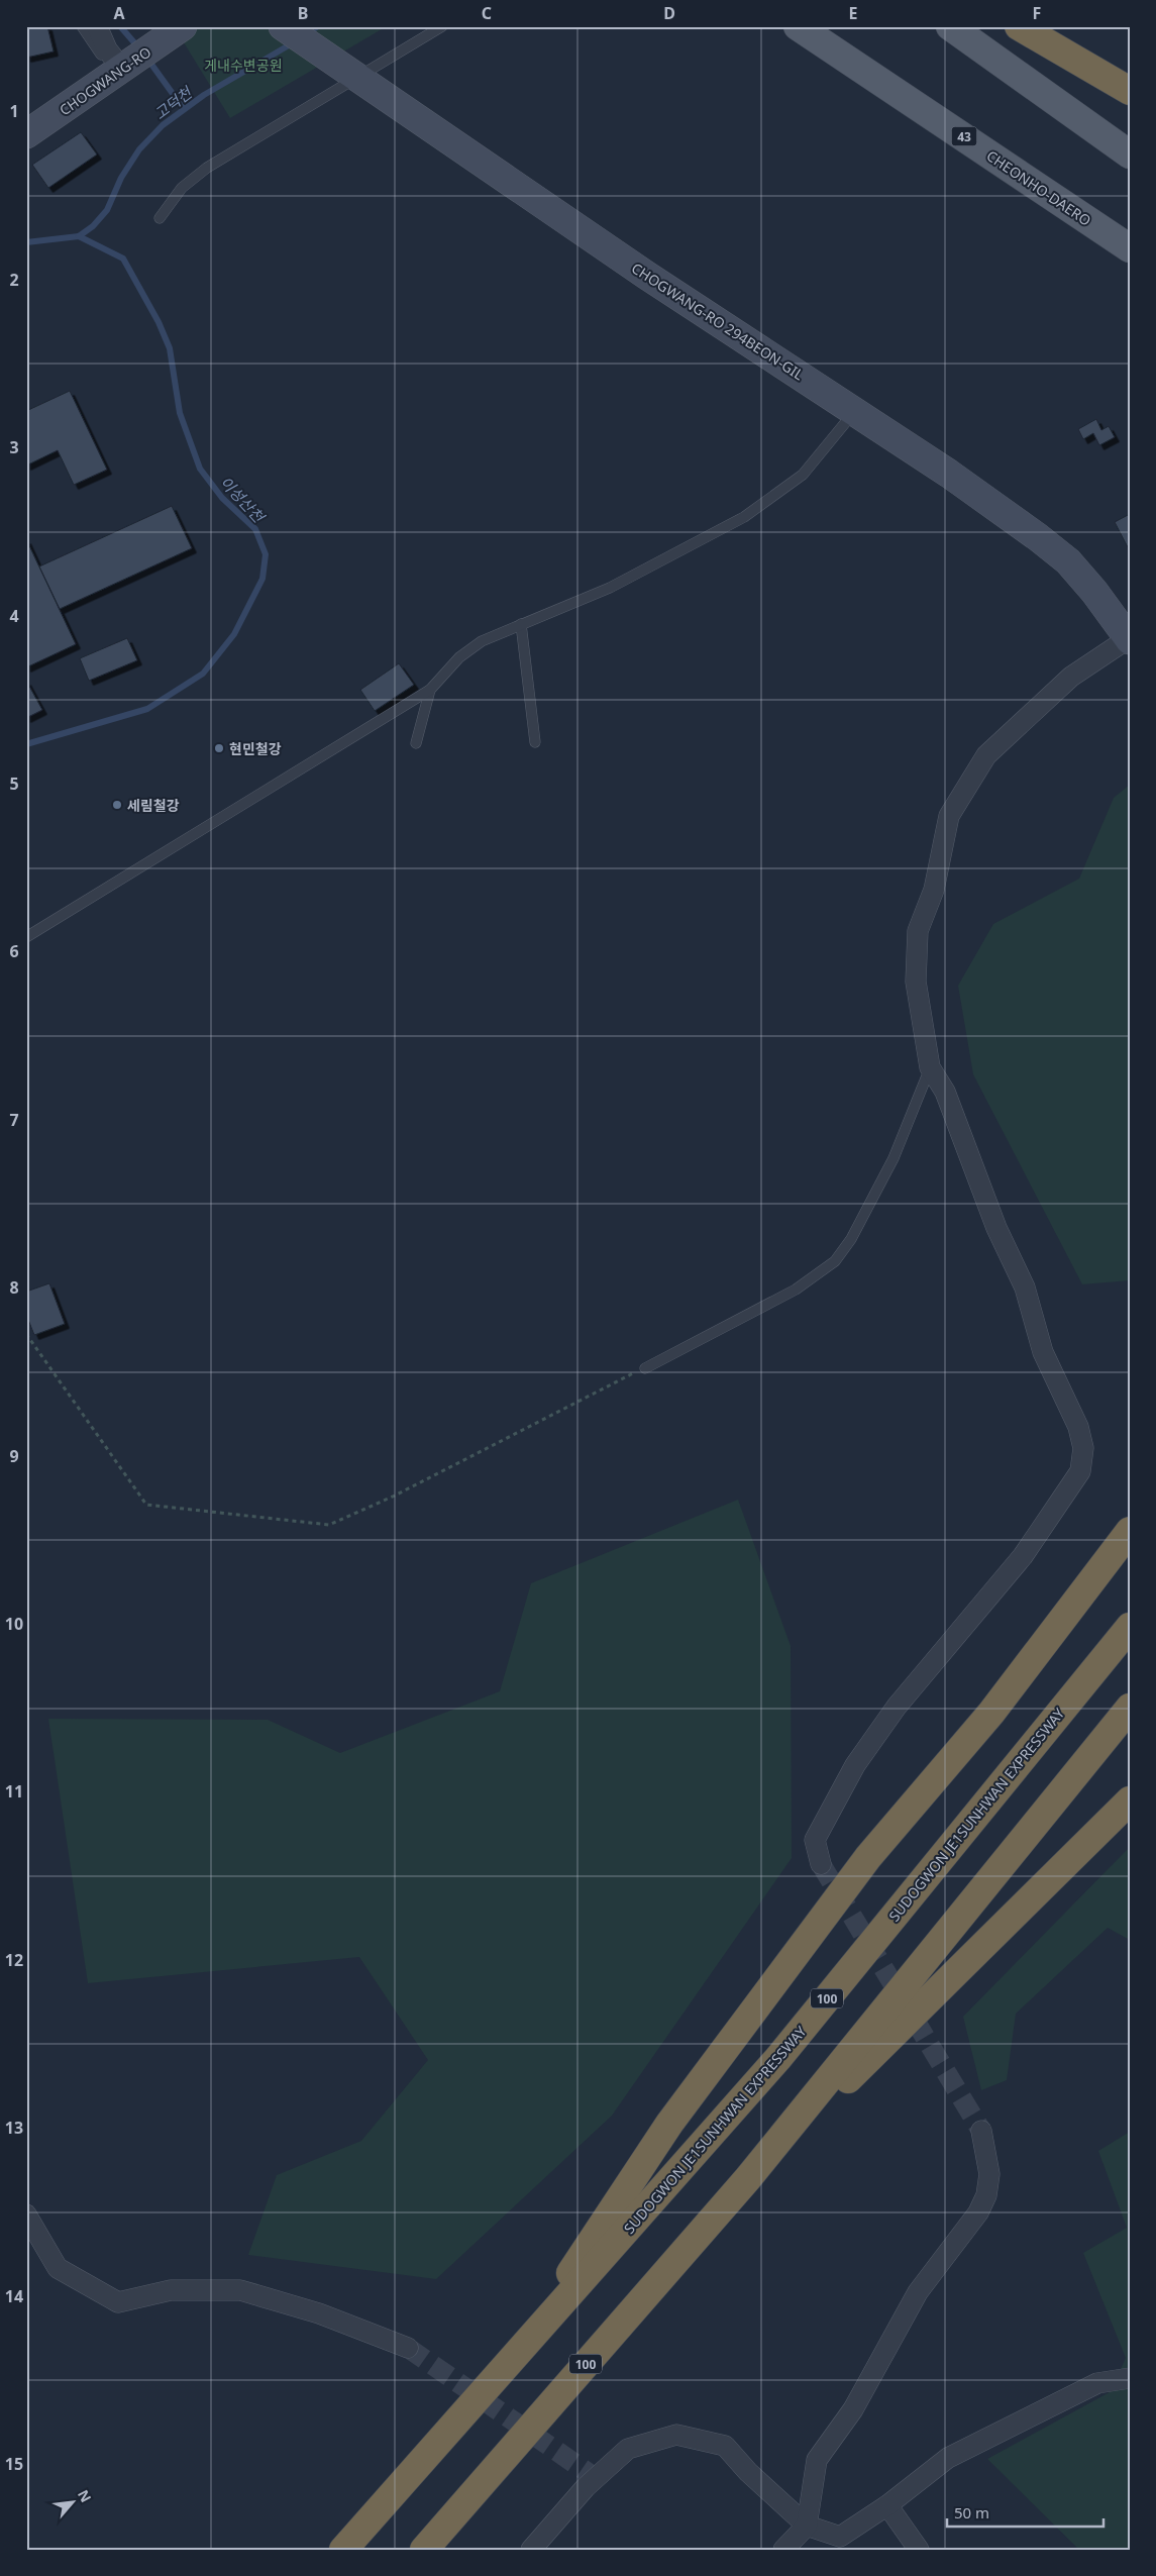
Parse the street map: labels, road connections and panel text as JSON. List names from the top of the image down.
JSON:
{
  "streets": {
    "highway": ["SUDOGWON JE1SUNHWAN EXPRESSWAY", "100"],
    "main road": ["43", "CHEONHO-DAERO"],
    "street": ["CHOGWANG-RO", "CHOGWANG-RO 294BEON-GIL"]
  },
  "water": ["고덕천", "이성산천"],
  "parks": ["게내수변공원"],
  "places": ["현민철강", "세림철강"],
  "scale_bar": "50 m",
  "north": "top right",
  "grid": {
    "columns": [
      "A",
      "B",
      "C",
      "D",
      "E",
      "F"
    ],
    "rows": [
      "1",
      "2",
      "3",
      "4",
      "5",
      "6",
      "7",
      "8",
      "9",
      "10",
      "11",
      "12",
      "13",
      "14",
      "15"
    ]
  }
}
